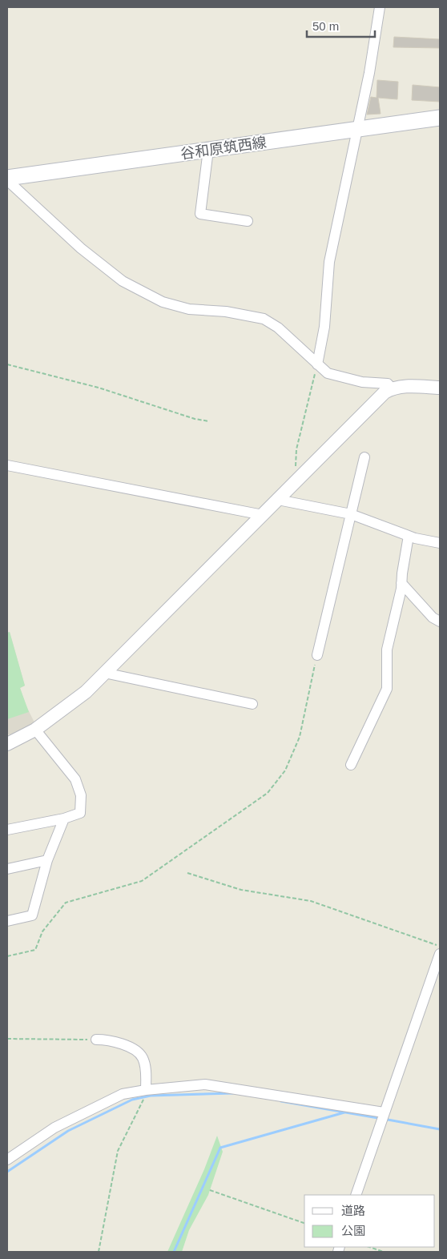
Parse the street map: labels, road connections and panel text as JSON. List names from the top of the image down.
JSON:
{
  "streets": {
    "main road": ["谷和原筑西線"]
  },
  "legend": ["道路", "公園"],
  "scale_bar": "50 m"
}
